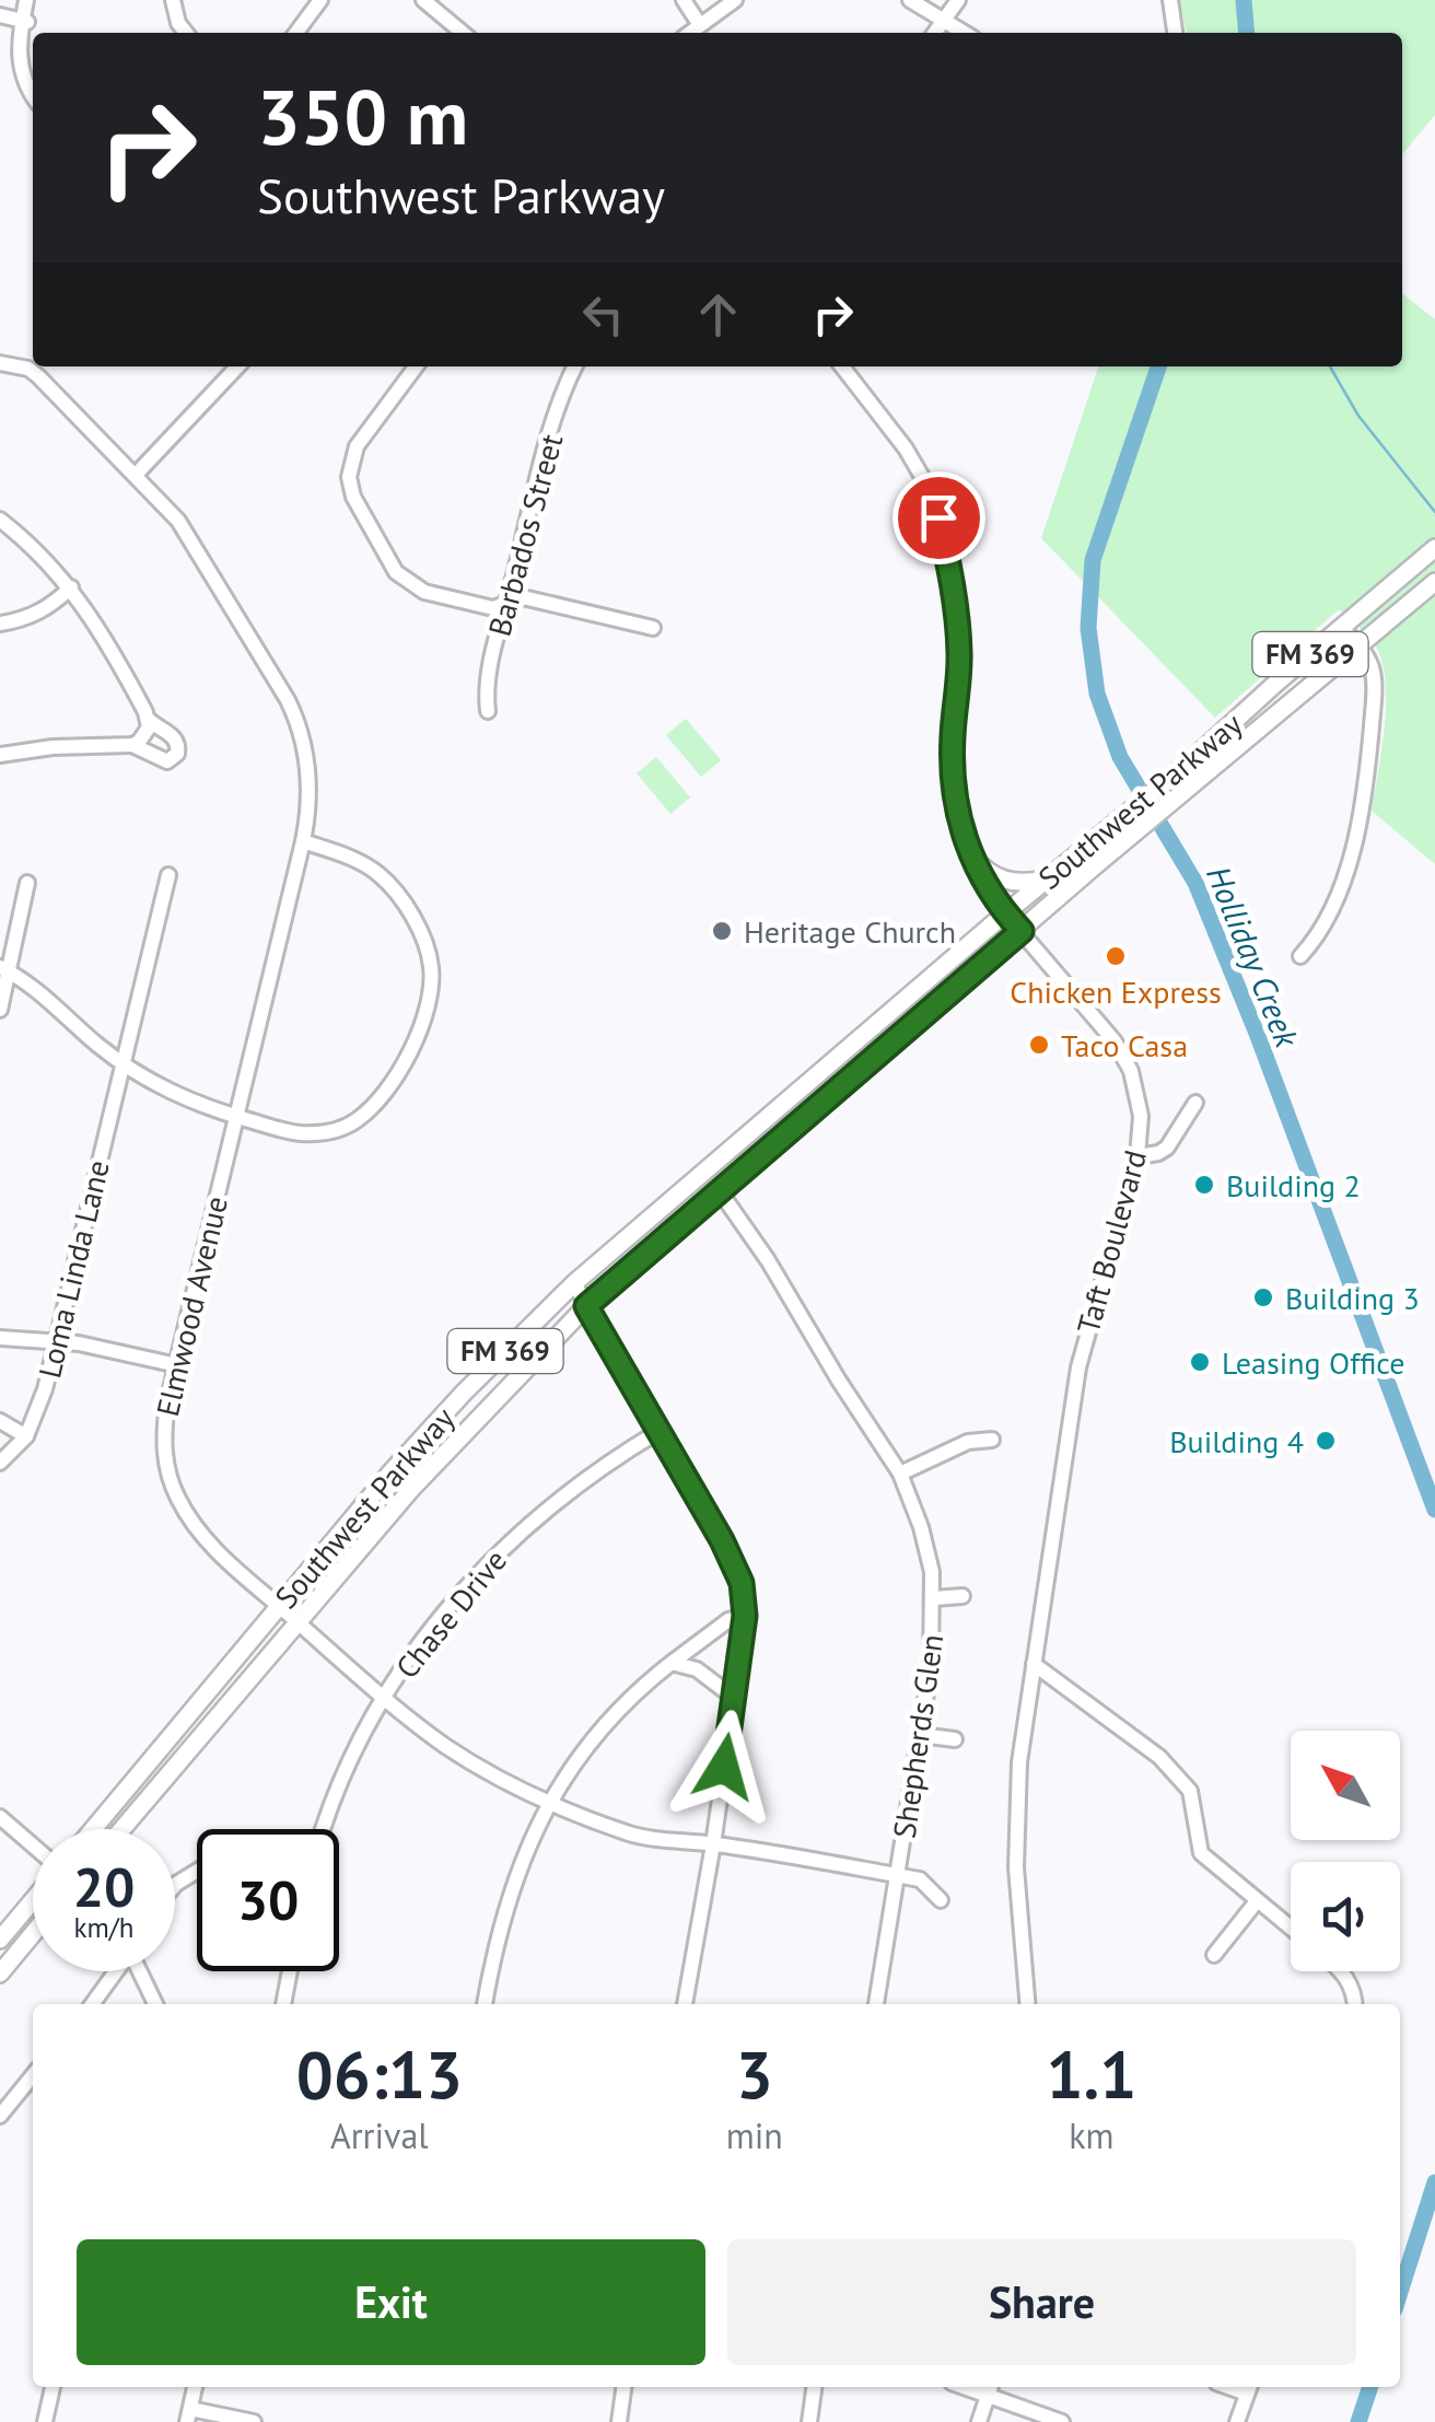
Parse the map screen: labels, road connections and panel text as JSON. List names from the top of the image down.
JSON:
{
  "streets": {
    "main road": ["FM 369", "Southwest Parkway"],
    "street": [
      "Barbados Street",
      "Taft Boulevard",
      "Loma Linda Lane",
      "Elmwood Avenue",
      "Chase Drive",
      "Shepherds Glen"
    ]
  },
  "crossings": [
    ["Southwest Parkway", "Taft Boulevard"],
    ["Southwest Parkway", "Elmwood Avenue"],
    ["Southwest Parkway", "Shepherds Glen"],
    ["Elmwood Avenue", "Chase Drive"],
    ["Elmwood Avenue", "Shepherds Glen"]
  ],
  "water": ["Holliday Creek"],
  "places": [
    "Heritage Church",
    "Chicken Express",
    "Taco Casa",
    "Building 2",
    "Building 3",
    "Leasing Office",
    "Building 4"
  ],
  "north": "top left",
  "page": {
    "turn": ["350 m", "Southwest Parkway"],
    "speed": "20 km/h",
    "limit": "30",
    "eta": [
      "06:13",
      "Arrival",
      "3",
      "min",
      "1.1",
      "km"
    ],
    "buttons": ["Exit", "Share"]
  }
}
